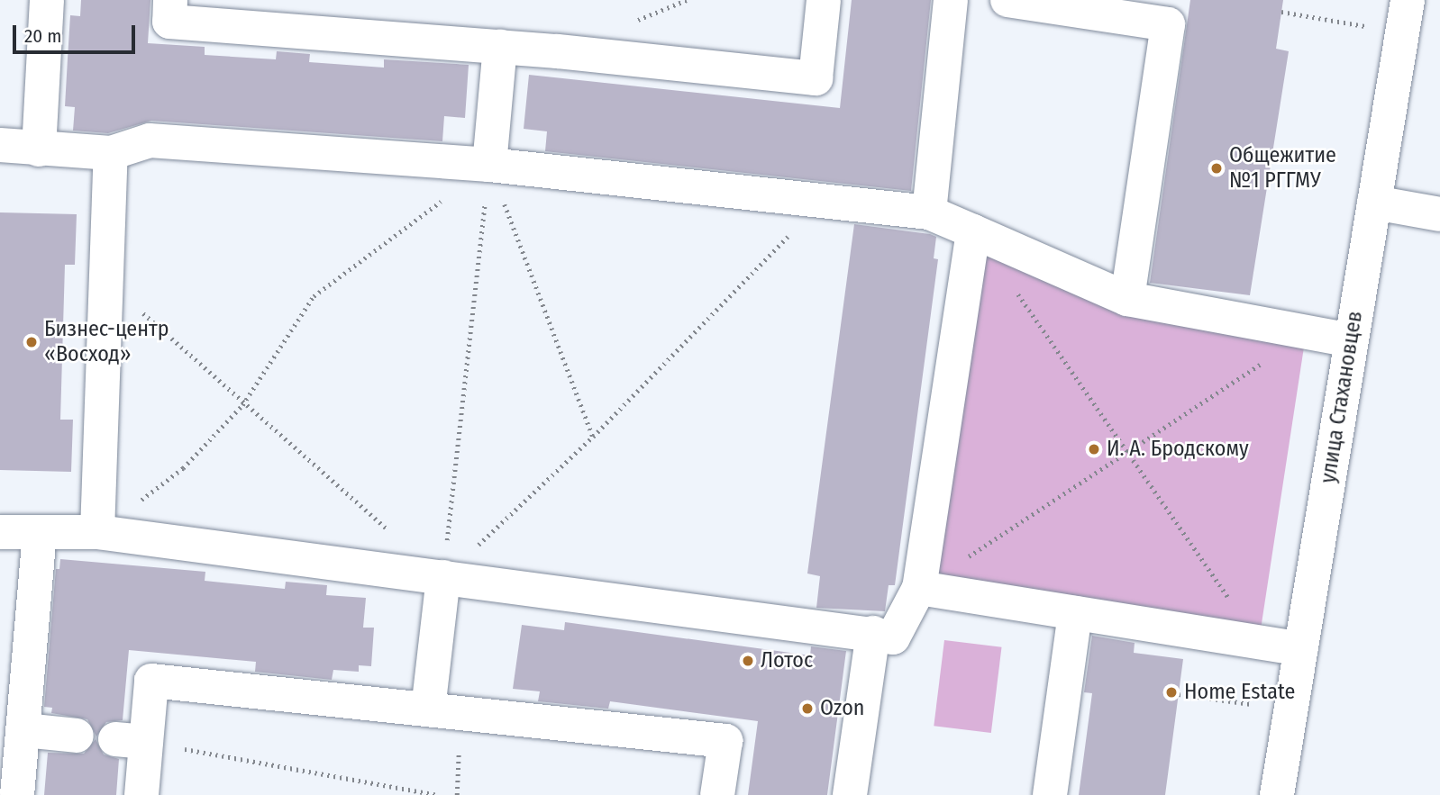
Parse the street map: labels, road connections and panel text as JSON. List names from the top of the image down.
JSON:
{
  "streets": {
    "street": ["улица Стахановцев"]
  },
  "places": [
    "Общежитие №1 РГГМУ",
    "Бизнес-центр «Восход»",
    "И. А. Бродскому",
    "Лотос",
    "Home Estate",
    "Ozon"
  ],
  "scale_bar": "20 m"
}
